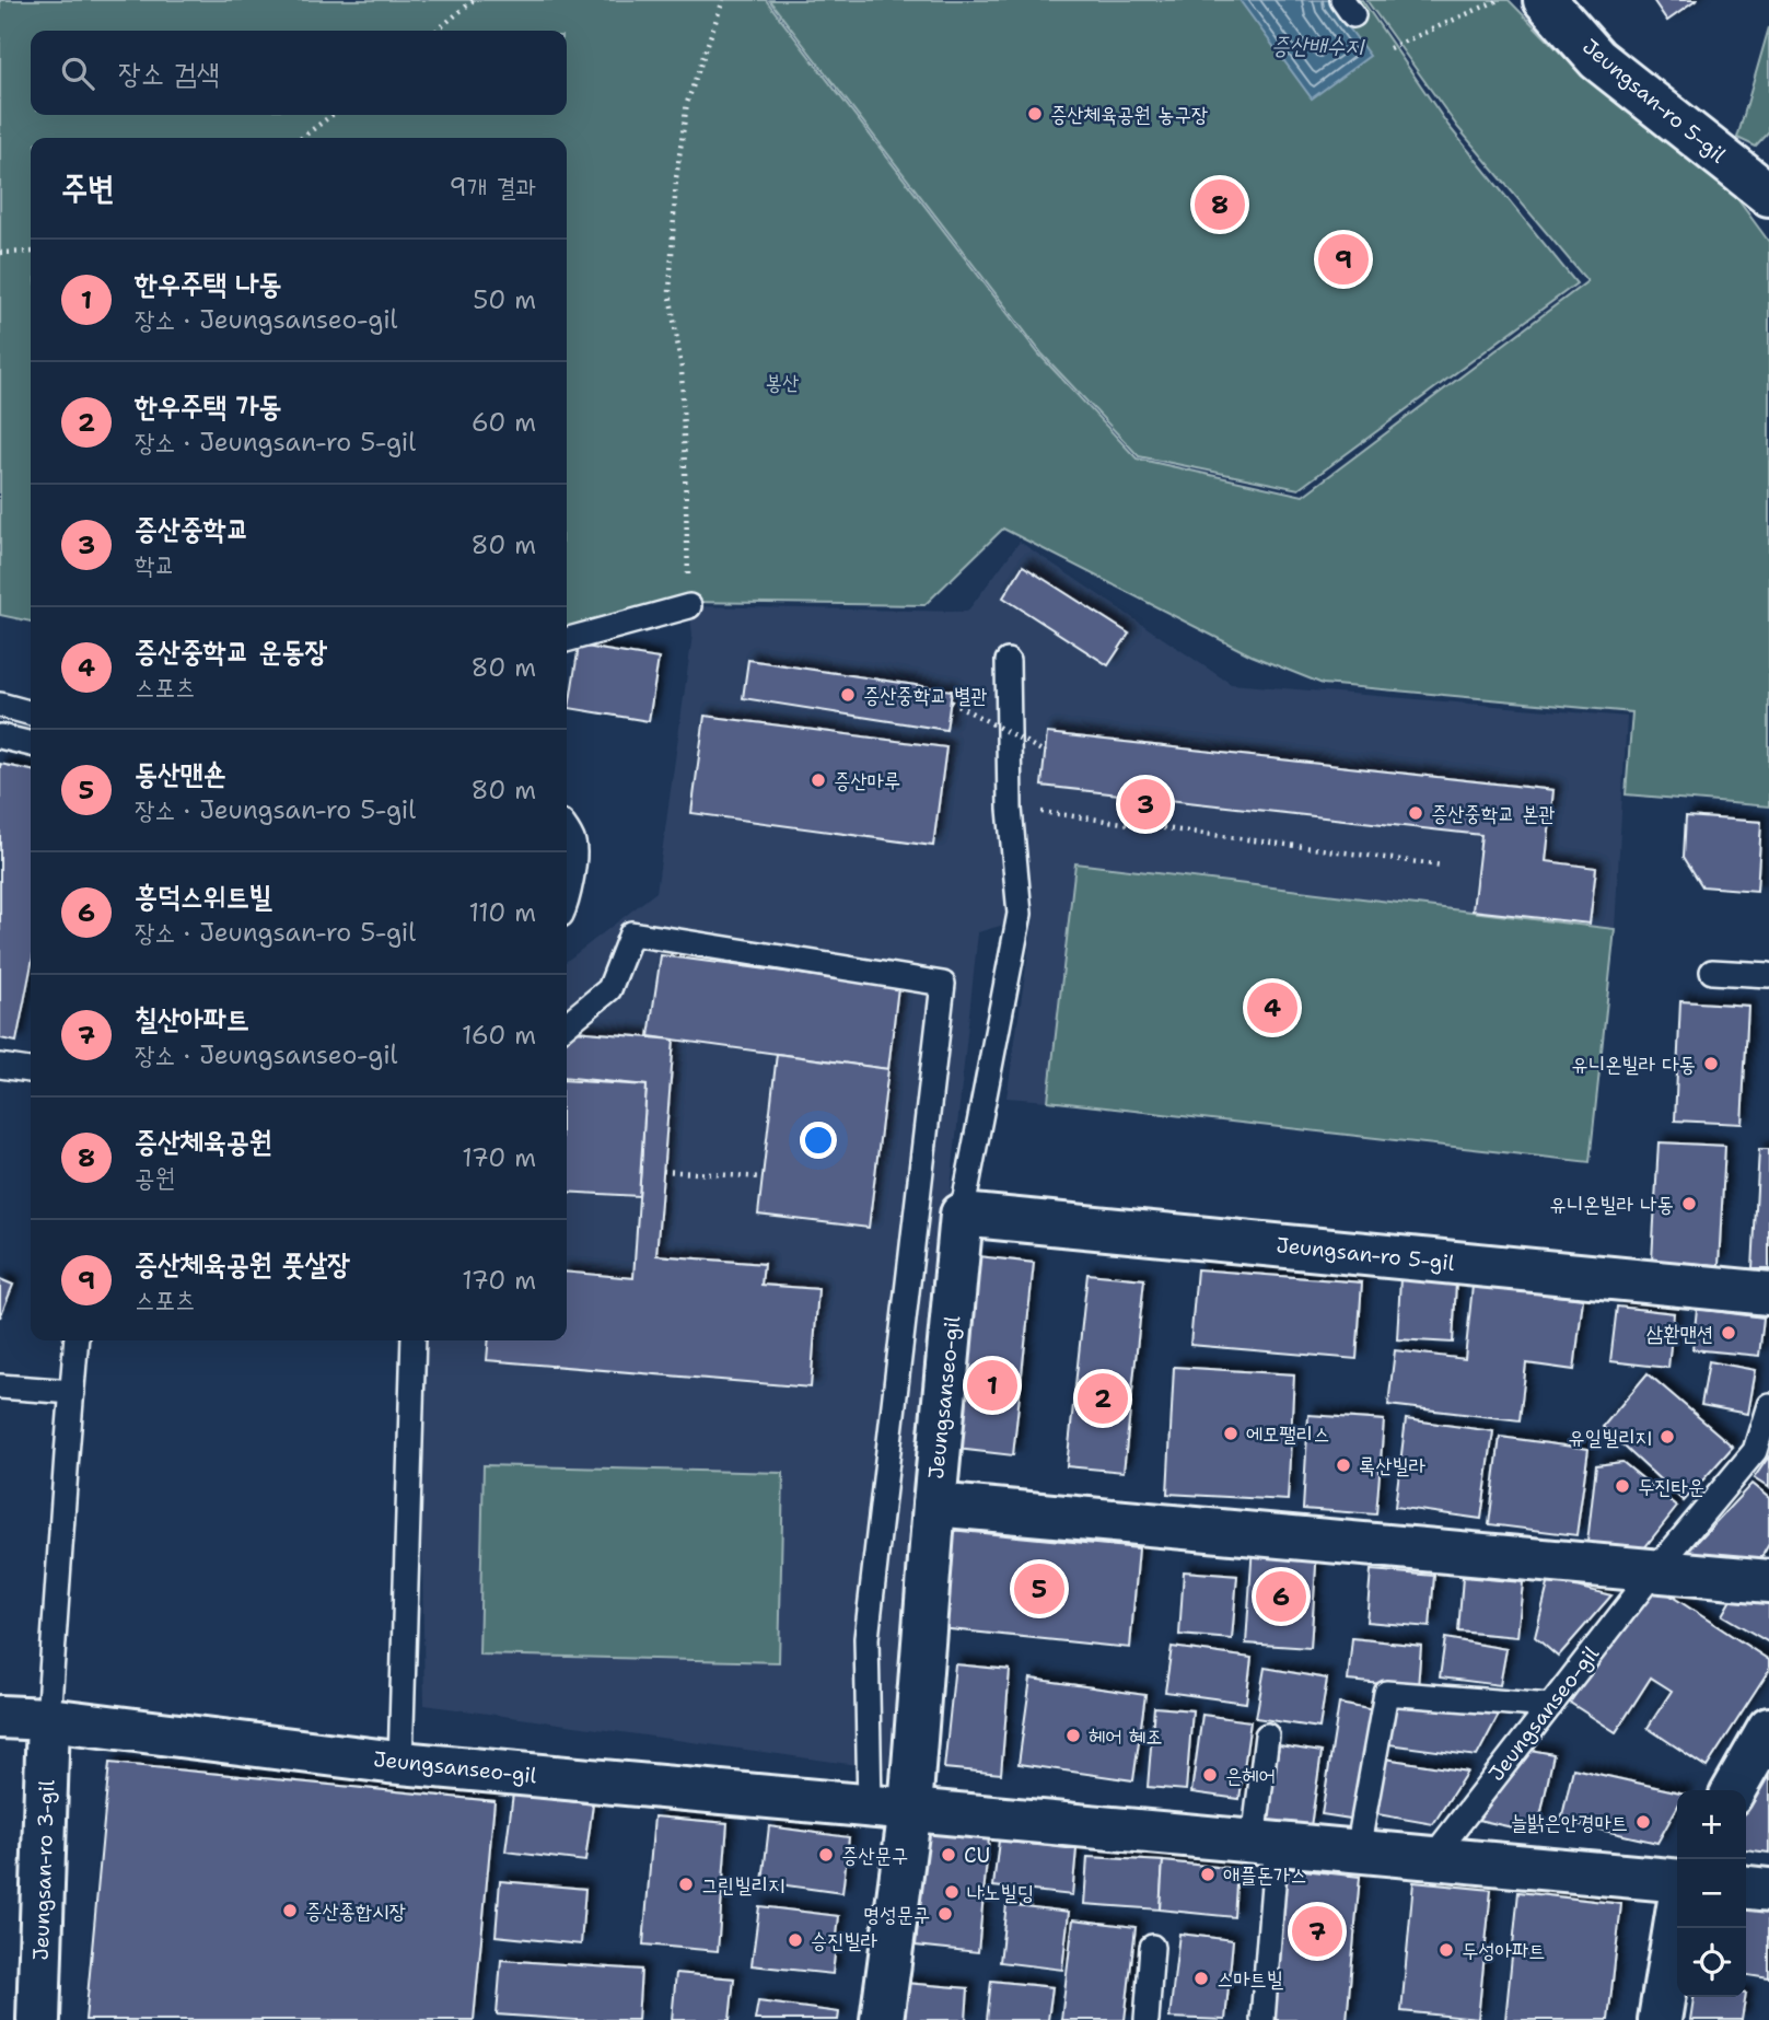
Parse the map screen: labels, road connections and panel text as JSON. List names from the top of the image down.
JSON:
{
  "streets": {
    "street": ["Jeungsan-ro 5-gil", "Jeungsanseo-gil", "Jeungsan-ro 3-gil"]
  },
  "crossings": [
    ["Jeungsan-ro 5-gil", "Jeungsanseo-gil"],
    ["Jeungsanseo-gil", "Jeungsan-ro 3-gil"]
  ],
  "water": ["증산배수지"],
  "parks": ["봉산"],
  "places": [
    "증산체육공원 농구장",
    "증산중학교 별관",
    "증산마루",
    "증산중학교 본관",
    "유니온빌라 다동",
    "유니온빌라 나동",
    "삼환맨션",
    "에모팰리스",
    "유일빌리지",
    "록산빌라",
    "두진타운",
    "헤어 혜조",
    "은헤어",
    "늘밝은안경마트",
    "증산문구",
    "CU",
    "애플돈가스",
    "그린빌리지",
    "나노빌딩",
    "증산종합시장",
    "명성문구",
    "승진빌라",
    "두성아파트",
    "스마트빌"
  ],
  "page": {
    "search": "장소 검색",
    "heading": ["주변", "9개 결과"],
    "pins": [
      "8",
      "9",
      "3",
      "4",
      "1",
      "2",
      "5",
      "6",
      "7"
    ],
    "list": [
      {
        "mark": "1",
        "name": "한우주택 나동",
        "note": "장소 · Jeungsanseo-gil",
        "value": "50 m"
      },
      {
        "mark": "2",
        "name": "한우주택 가동",
        "note": "장소 · Jeungsan-ro 5-gil",
        "value": "60 m"
      },
      {
        "mark": "3",
        "name": "증산중학교",
        "note": "학교",
        "value": "80 m"
      },
      {
        "mark": "4",
        "name": "증산중학교 운동장",
        "note": "스포츠",
        "value": "80 m"
      },
      {
        "mark": "5",
        "name": "동산맨숀",
        "note": "장소 · Jeungsan-ro 5-gil",
        "value": "80 m"
      },
      {
        "mark": "6",
        "name": "흥덕스위트빌",
        "note": "장소 · Jeungsan-ro 5-gil",
        "value": "110 m"
      },
      {
        "mark": "7",
        "name": "칠산아파트",
        "note": "장소 · Jeungsanseo-gil",
        "value": "160 m"
      },
      {
        "mark": "8",
        "name": "증산체육공원",
        "note": "공원",
        "value": "170 m"
      },
      {
        "mark": "9",
        "name": "증산체육공원 풋살장",
        "note": "스포츠",
        "value": "170 m"
      }
    ],
    "map_buttons": ["+", "−"]
  }
}
